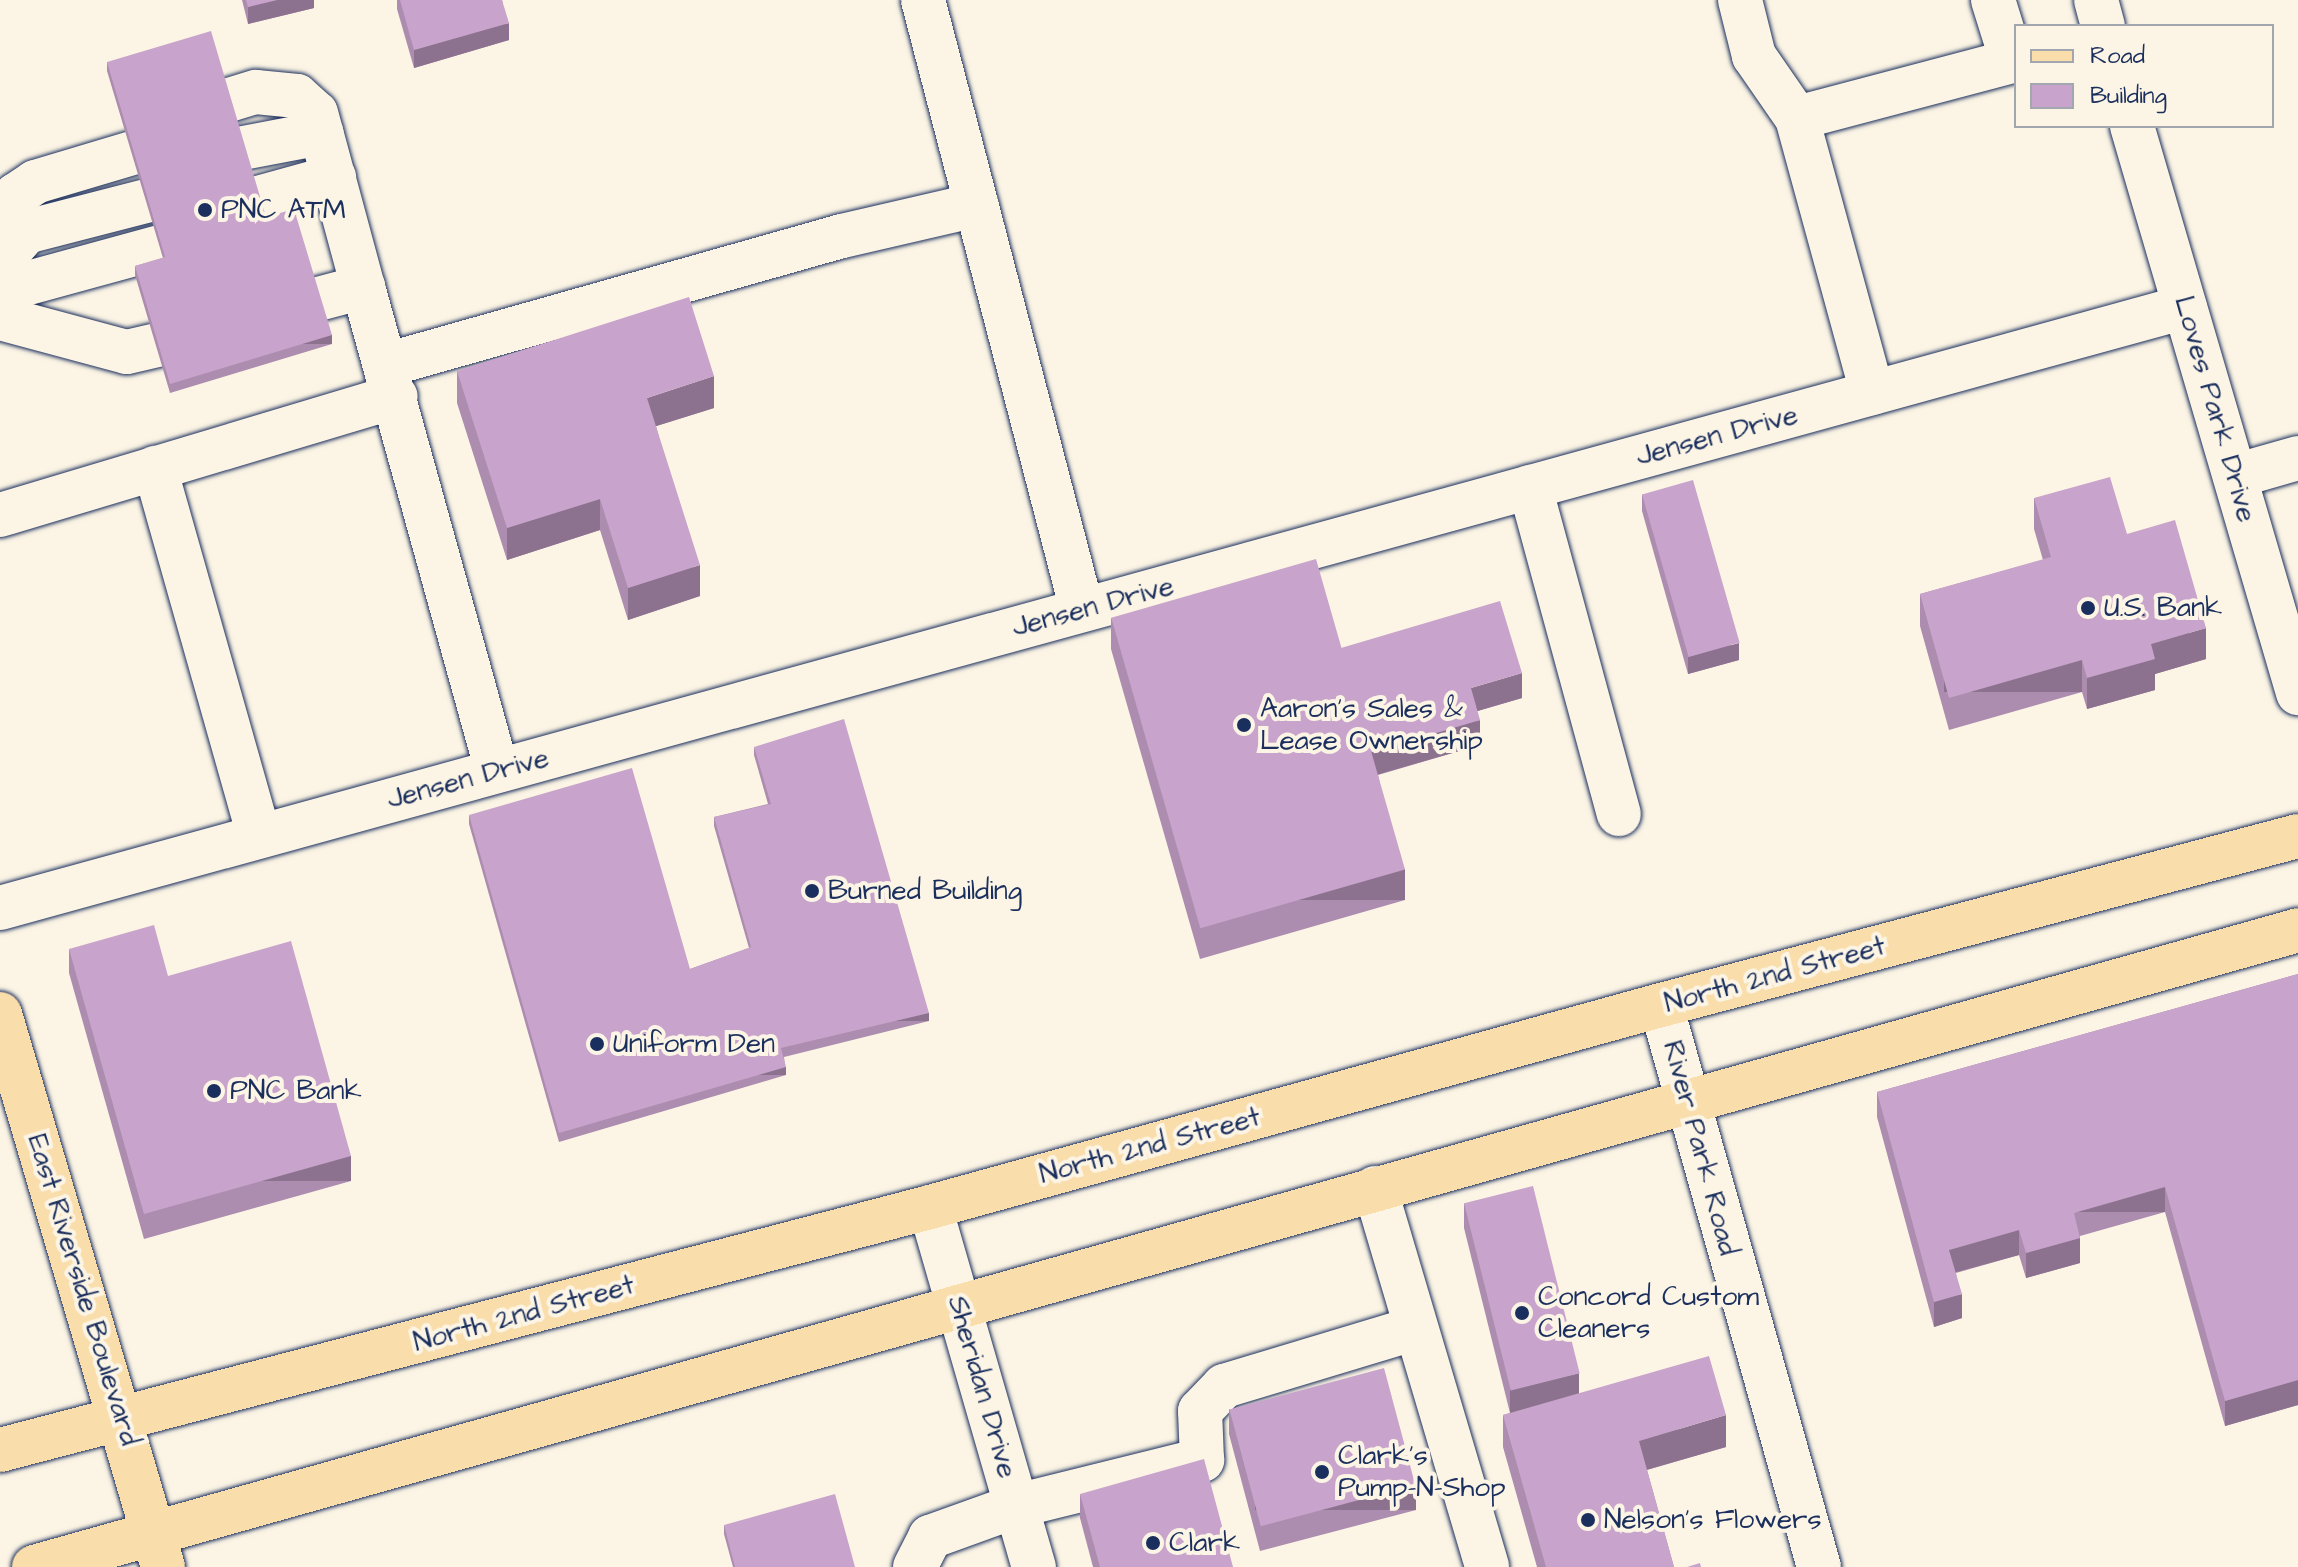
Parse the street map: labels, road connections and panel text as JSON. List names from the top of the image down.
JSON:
{
  "streets": {
    "main road": ["North 2nd Street", "East Riverside Boulevard"],
    "street": [
      "Loves Park Drive",
      "Jensen Drive",
      "River Park Road",
      "Sheridan Drive"
    ]
  },
  "crossings": [
    ["Loves Park Drive", "Jensen Drive"],
    ["North 2nd Street", "River Park Road"],
    ["North 2nd Street", "East Riverside Boulevard"],
    ["North 2nd Street", "Sheridan Drive"]
  ],
  "places": [
    "PNC ATM",
    "U.S. Bank",
    "Aaron's Sales & Lease Ownership",
    "Burned Building",
    "Uniform Den",
    "PNC Bank",
    "Concord Custom Cleaners",
    "Clark's Pump-N-Shop",
    "Nelson's Flowers",
    "Clark"
  ],
  "legend": ["Road", "Building"]
}
